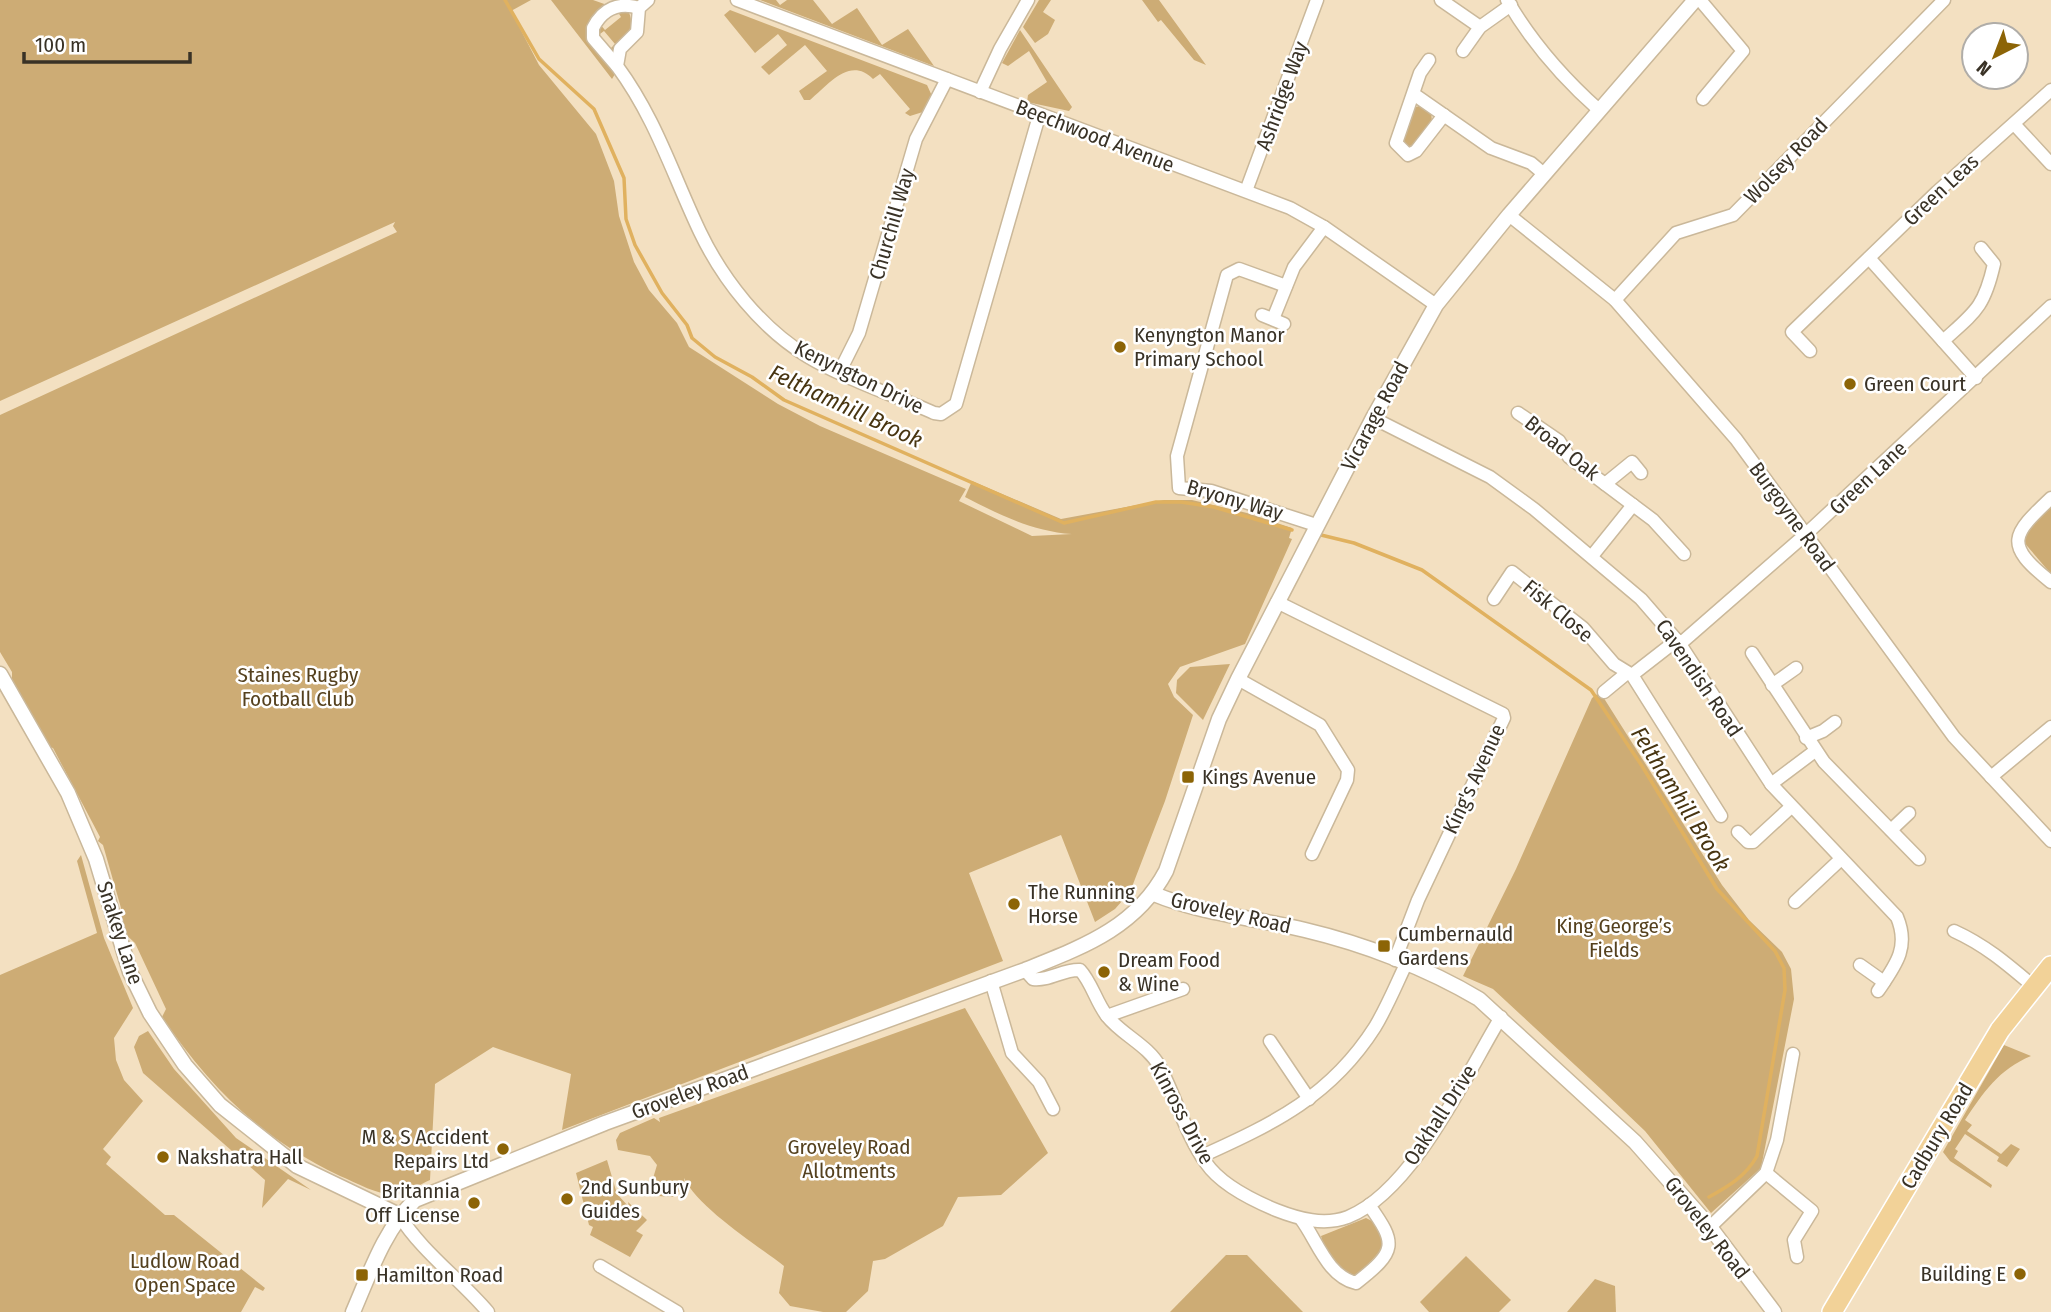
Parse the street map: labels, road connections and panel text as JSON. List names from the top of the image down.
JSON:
{
  "streets": {
    "main road": ["Cadbury Road"],
    "street": [
      "Ashridge Way",
      "Beechwood Avenue",
      "Wolsey Road",
      "Green Leas",
      "Churchill Way",
      "Kenyngton Drive",
      "Vicarage Road",
      "Broad Oak",
      "Green Lane",
      "Bryony Way",
      "Burgoyne Road",
      "Fisk Close",
      "Cavendish Road",
      "King's Avenue",
      "Groveley Road",
      "Snakey Lane",
      "Kinross Drive",
      "Oakhall Drive"
    ]
  },
  "crossings": [
    ["Ashridge Way", "Beechwood Avenue"],
    ["Beechwood Avenue", "Churchill Way"],
    ["Beechwood Avenue", "Kenyngton Drive"],
    ["Beechwood Avenue", "Vicarage Road"],
    ["Wolsey Road", "Burgoyne Road"],
    ["Churchill Way", "Kenyngton Drive"],
    ["Vicarage Road", "Bryony Way"],
    ["Vicarage Road", "Burgoyne Road"],
    ["Vicarage Road", "Cavendish Road"],
    ["Vicarage Road", "King's Avenue"],
    ["Vicarage Road", "Groveley Road"],
    ["Green Lane", "Burgoyne Road"],
    ["Green Lane", "Fisk Close"],
    ["Green Lane", "Cavendish Road"],
    ["King's Avenue", "Groveley Road"],
    ["Groveley Road", "Snakey Lane"],
    ["Groveley Road", "Kinross Drive"],
    ["Groveley Road", "Oakhall Drive"],
    ["Kinross Drive", "Oakhall Drive"]
  ],
  "water": ["Felthamhill Brook"],
  "parks": [
    "Staines Rugby Football Club",
    "King George’s Fields",
    "Groveley Road Allotments",
    "Ludlow Road Open Space"
  ],
  "places": {
    "other": [
      "Kenyngton Manor Primary School",
      "Green Court",
      "The Running Horse",
      "Dream Food & Wine",
      "M & S Accident Repairs Ltd",
      "Nakshatra Hall",
      "2nd Sunbury Guides",
      "Britannia Off License",
      "Building E"
    ],
    "transit": ["Kings Avenue", "Cumbernauld Gardens", "Hamilton Road"]
  },
  "scale_bar": "100 m",
  "north": "bottom left"
}
